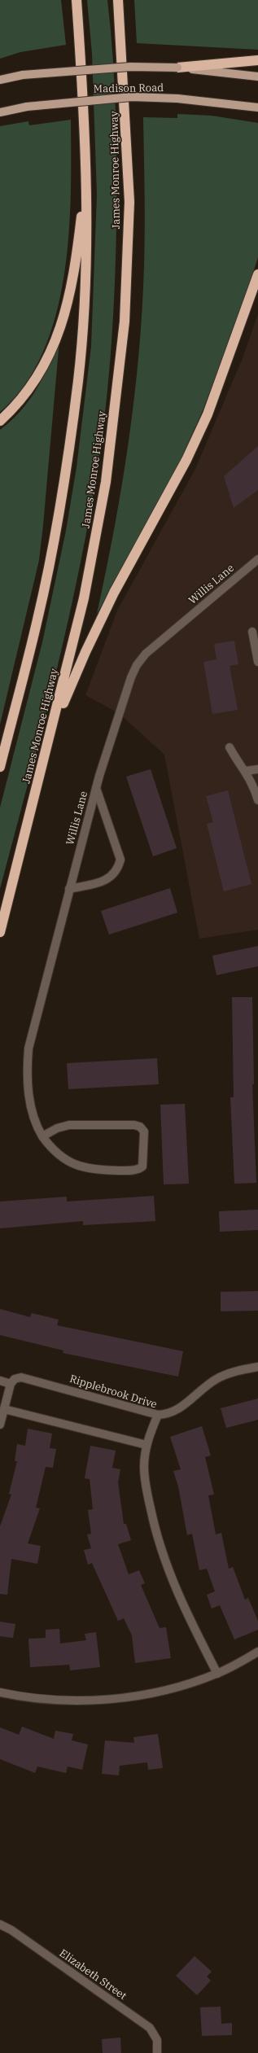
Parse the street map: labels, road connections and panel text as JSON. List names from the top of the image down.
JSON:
{
  "streets": {
    "highway": ["James Monroe Highway"],
    "main road": ["Madison Road"],
    "street": ["Willis Lane", "Ripplebrook Drive", "Elizabeth Street"]
  }
}
